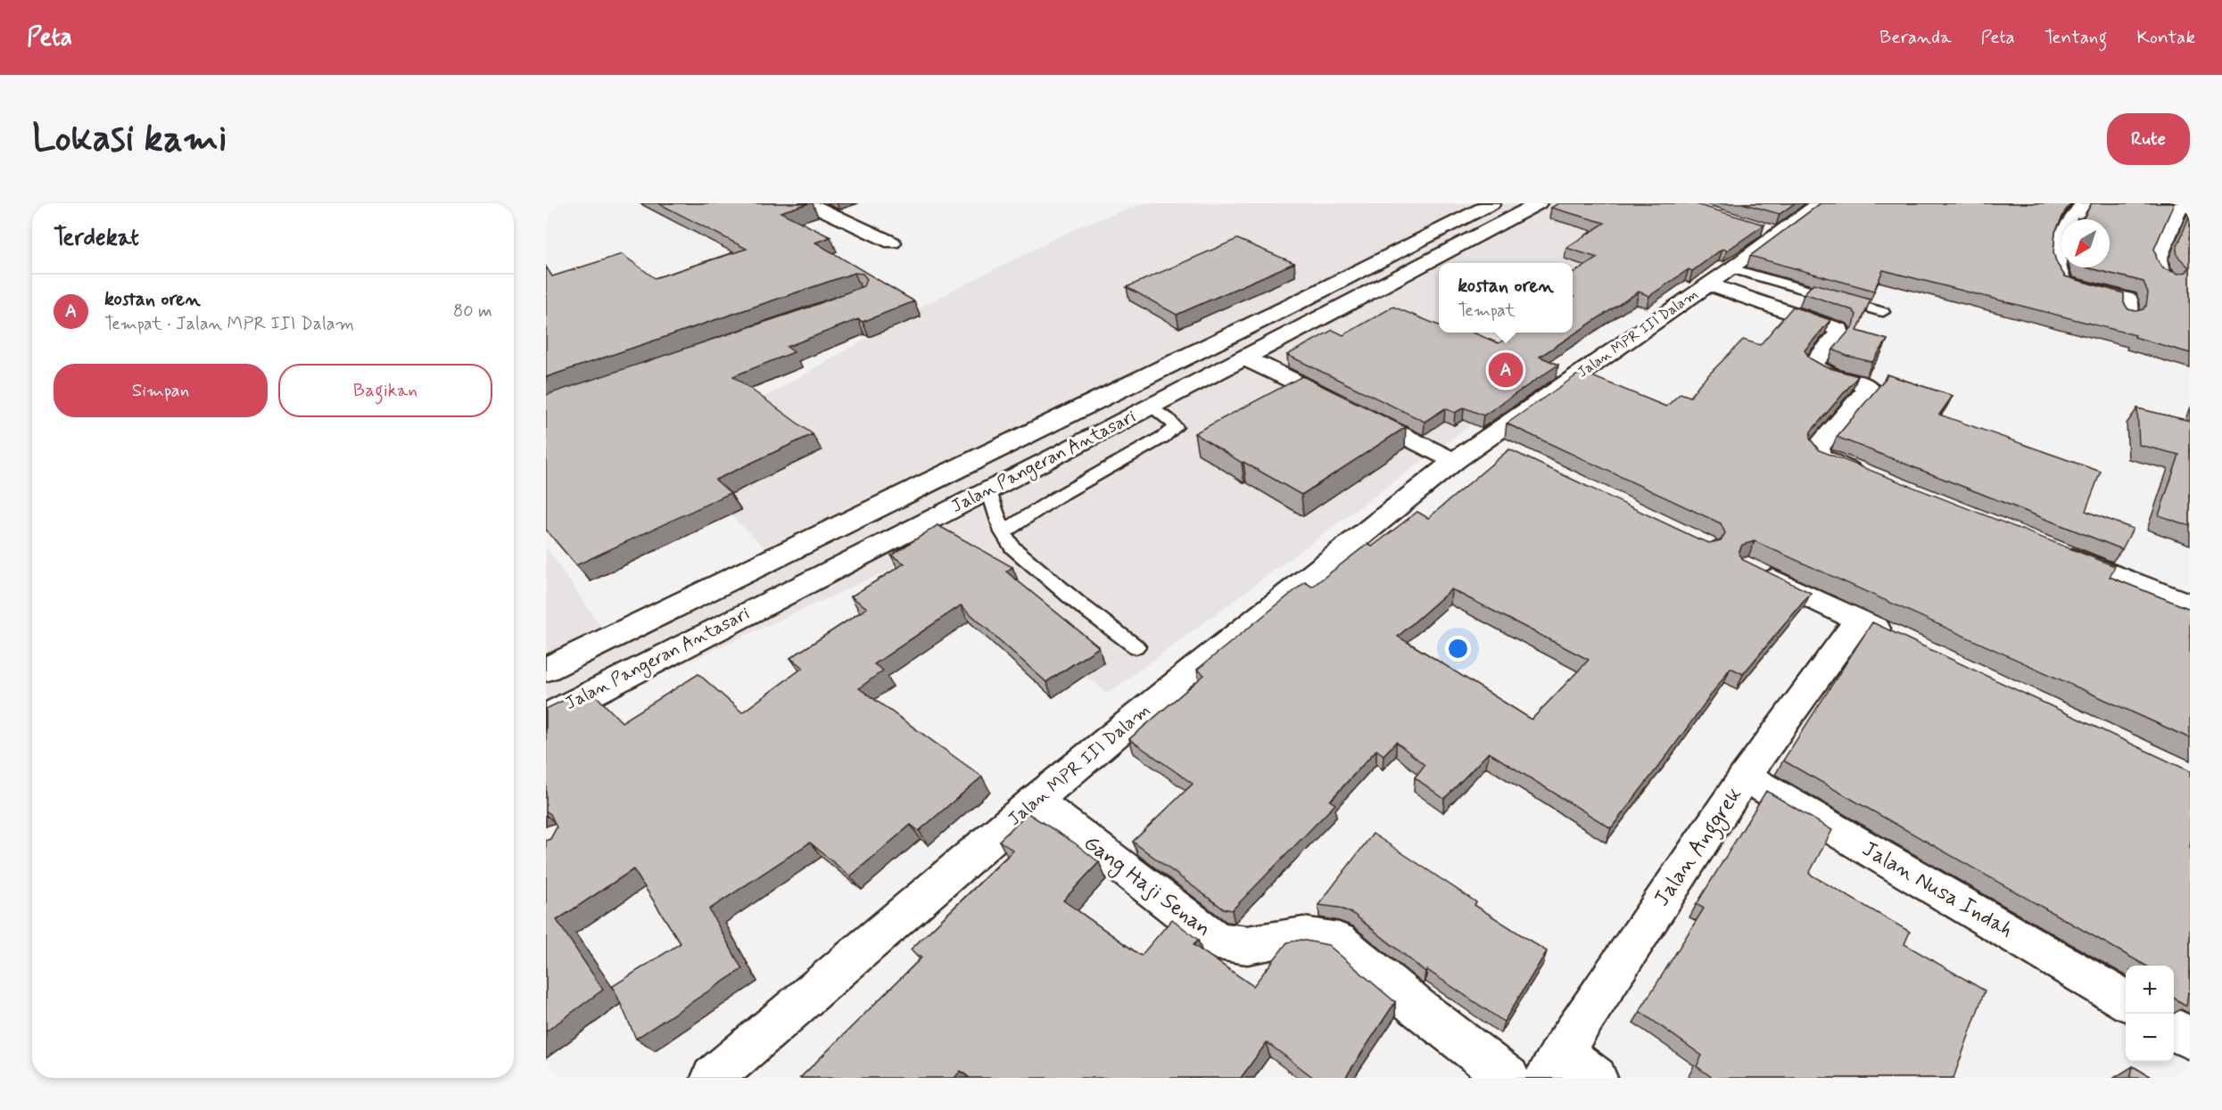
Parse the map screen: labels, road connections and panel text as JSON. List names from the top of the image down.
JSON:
{
  "streets": {
    "street": [
      "Jalan MPR III Dalam",
      "Jalan Pangeran Antasari",
      "Jalan Anggrek",
      "Gang Haji Senan",
      "Jalan Nusa Indah"
    ]
  },
  "crossings": [
    ["Jalan MPR III Dalam", "Gang Haji Senan"],
    ["Jalan Anggrek", "Jalan Nusa Indah"]
  ],
  "north": "bottom left",
  "page": {
    "header": "Peta",
    "nav": [
      "Beranda",
      "Peta",
      "Tentang",
      "Kontak"
    ],
    "buttons": [
      "Rute",
      ["Simpan", "Bagikan"]
    ],
    "title": "Lokasi kami",
    "heading": "Terdekat",
    "popup": ["kostan oren", "Tempat"],
    "list": [
      {
        "mark": "A",
        "name": "kostan oren",
        "note": "Tempat · Jalan MPR III Dalam",
        "value": "80 m"
      }
    ],
    "pins": "A",
    "map_buttons": ["+", "−"]
  }
}
